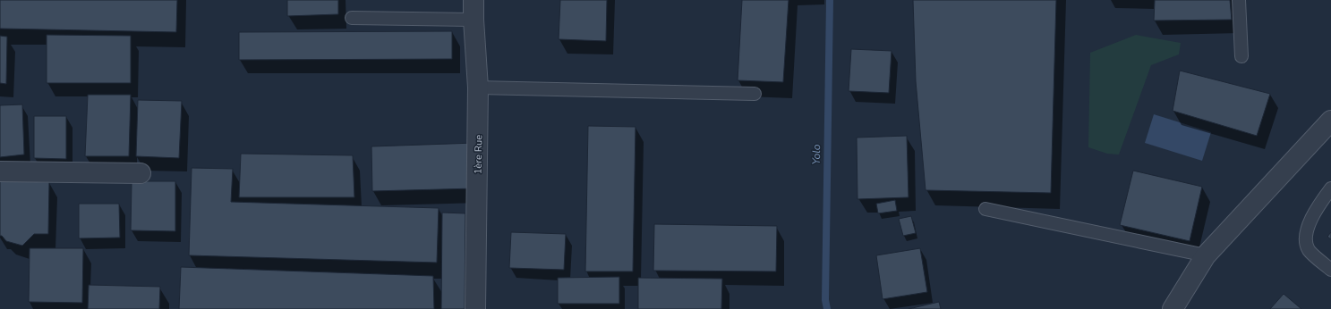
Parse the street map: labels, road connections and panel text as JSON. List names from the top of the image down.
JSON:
{
  "streets": {
    "street": ["1ère Rue"]
  },
  "water": ["Yolo"]
}
